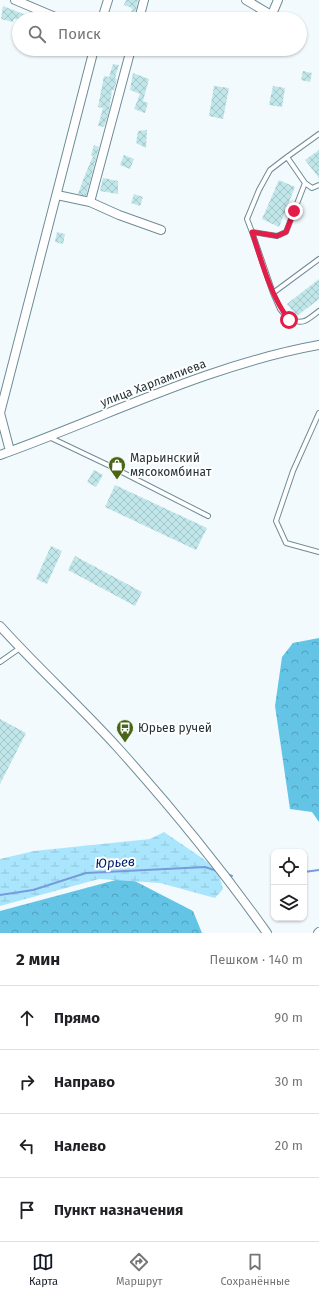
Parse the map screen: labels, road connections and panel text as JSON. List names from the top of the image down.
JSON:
{
  "streets": {
    "street": ["улица Харлампиева"]
  },
  "water": ["Юрьев"],
  "places": {
    "shop": ["Марьинский мясокомбинат"],
    "bus stop": ["Юрьев ручей"]
  },
  "page": {
    "search": "Поиск",
    "heading": ["2 мин", "Пешком · 140 m"],
    "list": [
      ["Прямо", "90 m"],
      ["Направо", "30 m"],
      ["Налево", "20 m"],
      "Пункт назначения"
    ],
    "nav": ["Карта", "Маршрут", "Сохранённые"]
  }
}
